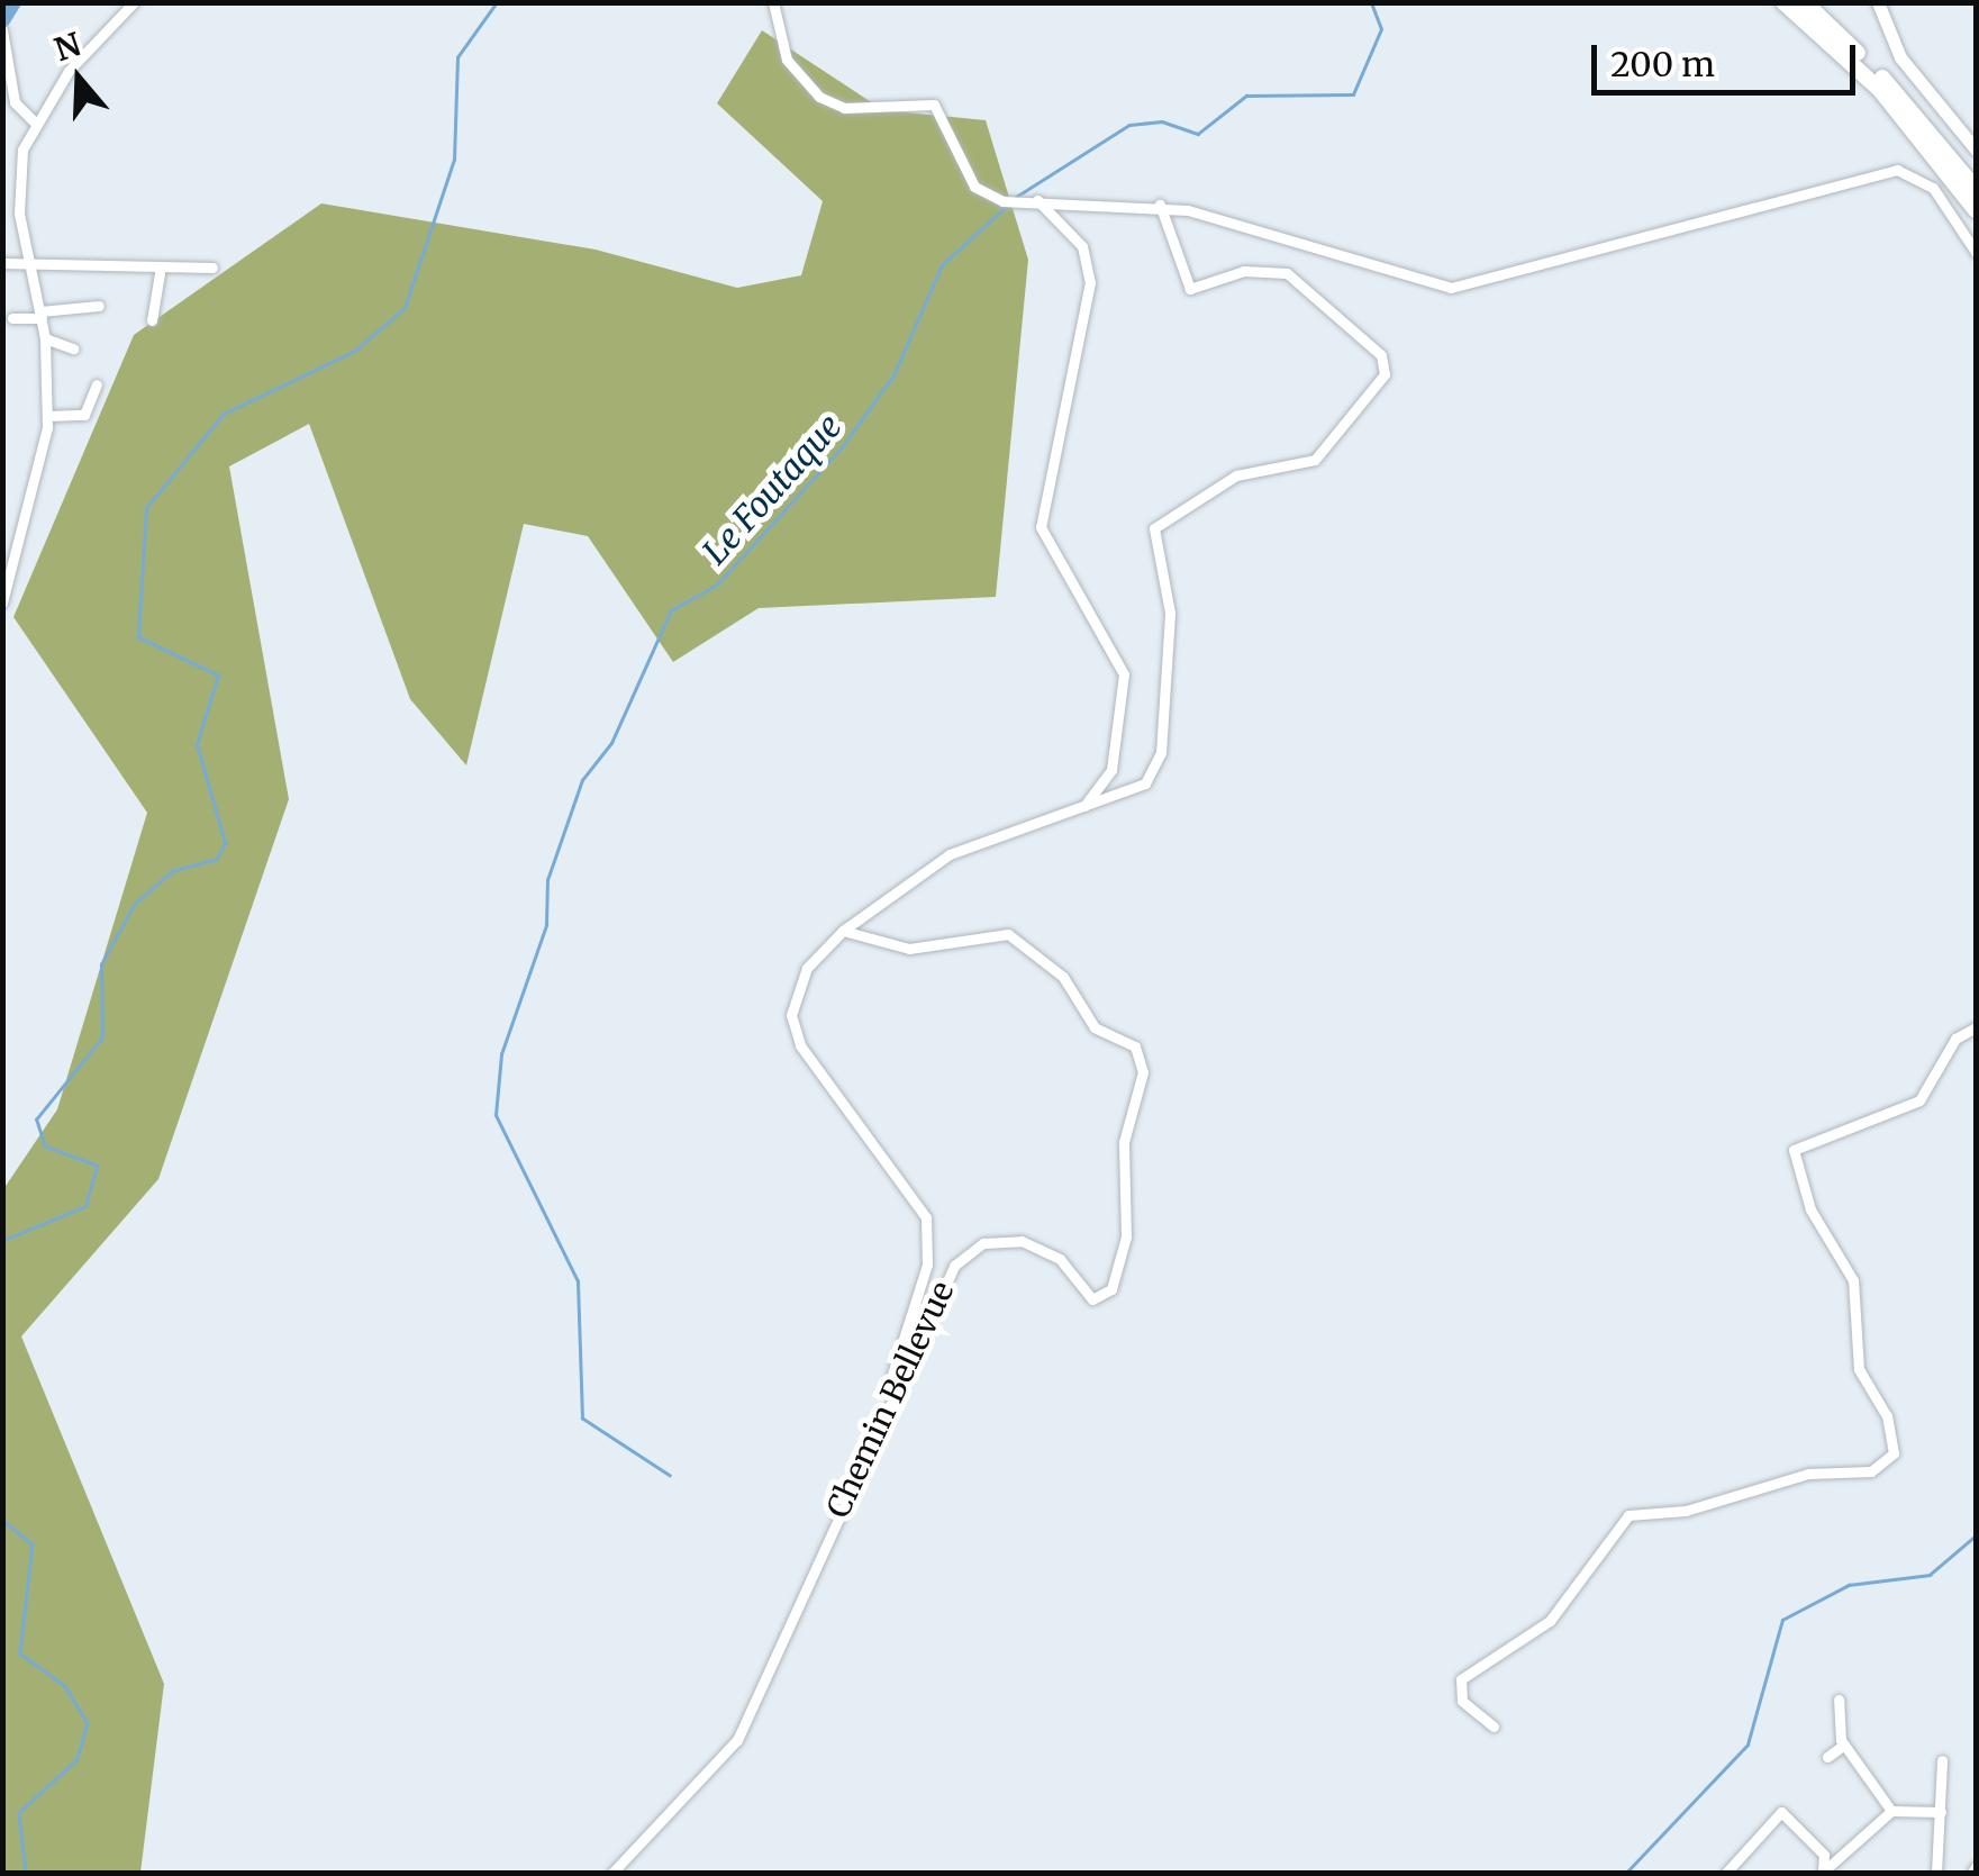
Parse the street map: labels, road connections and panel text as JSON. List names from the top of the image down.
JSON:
{
  "streets": {
    "street": ["Chemin Bellevue"]
  },
  "water": ["Le Foutaque"],
  "scale_bar": "200 m",
  "north": "top"
}
